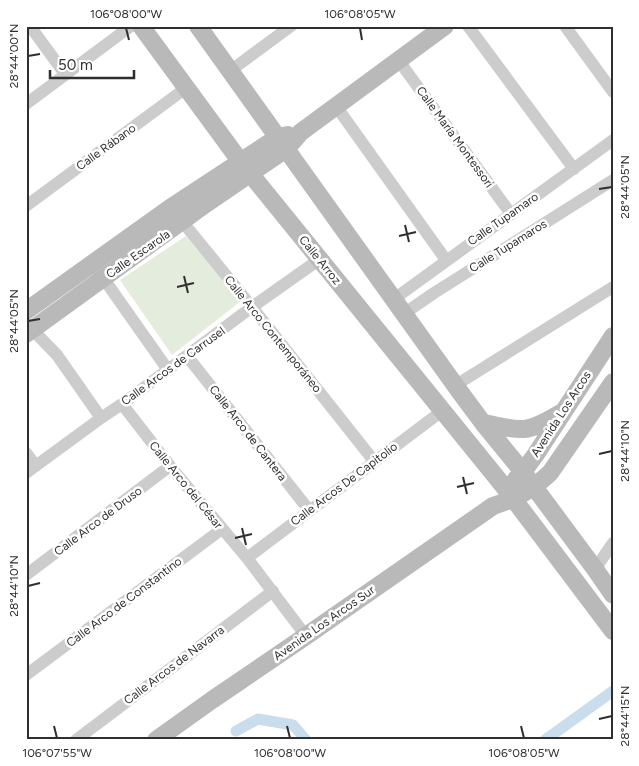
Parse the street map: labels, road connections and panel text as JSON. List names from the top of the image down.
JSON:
{
  "streets": {
    "main road": [
      "Calle Escarola",
      "Calle Arroz",
      "Avenida Los Arcos",
      "Avenida Los Arcos Sur"
    ],
    "street": [
      "Calle María Montessori",
      "Calle Rábano",
      "Calle Tupamaro",
      "Calle Tupamaros",
      "Calle Arco Contemporáneo",
      "Calle Arcos de Carrusel",
      "Calle Arco de Cantera",
      "Calle Arcos De Capitolio",
      "Calle Arco del César",
      "Calle Arco de Druso",
      "Calle Arco de Constantino",
      "Calle Arcos de Navarra"
    ]
  },
  "crossings": [
    ["Calle María Montessori", "Calle Tupamaro"],
    ["Calle Rábano", "Calle Arroz"],
    ["Calle Escarola", "Calle Arroz"],
    ["Calle Escarola", "Calle Arco Contemporáneo"],
    ["Calle Arroz", "Calle Arcos de Carrusel"],
    ["Calle Arroz", "Avenida Los Arcos"],
    ["Calle Arroz", "Calle Arcos De Capitolio"],
    ["Calle Arroz", "Avenida Los Arcos Sur"],
    ["Calle Arco Contemporáneo", "Calle Arcos de Carrusel"],
    ["Calle Arco Contemporáneo", "Calle Arcos De Capitolio"],
    ["Calle Arcos de Carrusel", "Calle Arco de Cantera"],
    ["Calle Arcos de Carrusel", "Calle Arco del César"],
    ["Avenida Los Arcos", "Avenida Los Arcos Sur"],
    ["Calle Arco de Cantera", "Calle Arcos De Capitolio"],
    ["Calle Arcos De Capitolio", "Calle Arco del César"],
    ["Calle Arco del César", "Calle Arco de Druso"],
    ["Calle Arco del César", "Calle Arco de Constantino"],
    ["Calle Arco del César", "Avenida Los Arcos Sur"],
    ["Calle Arco del César", "Calle Arcos de Navarra"]
  ],
  "scale_bar": "50 m",
  "coordinates": [
    "106°08'00\"W",
    "106°08'05\"W",
    "28°44'00\"N",
    "28°44'05\"N",
    "28°44'10\"N",
    "28°44'15\"N",
    "106°07'55\"W"
  ]
}
